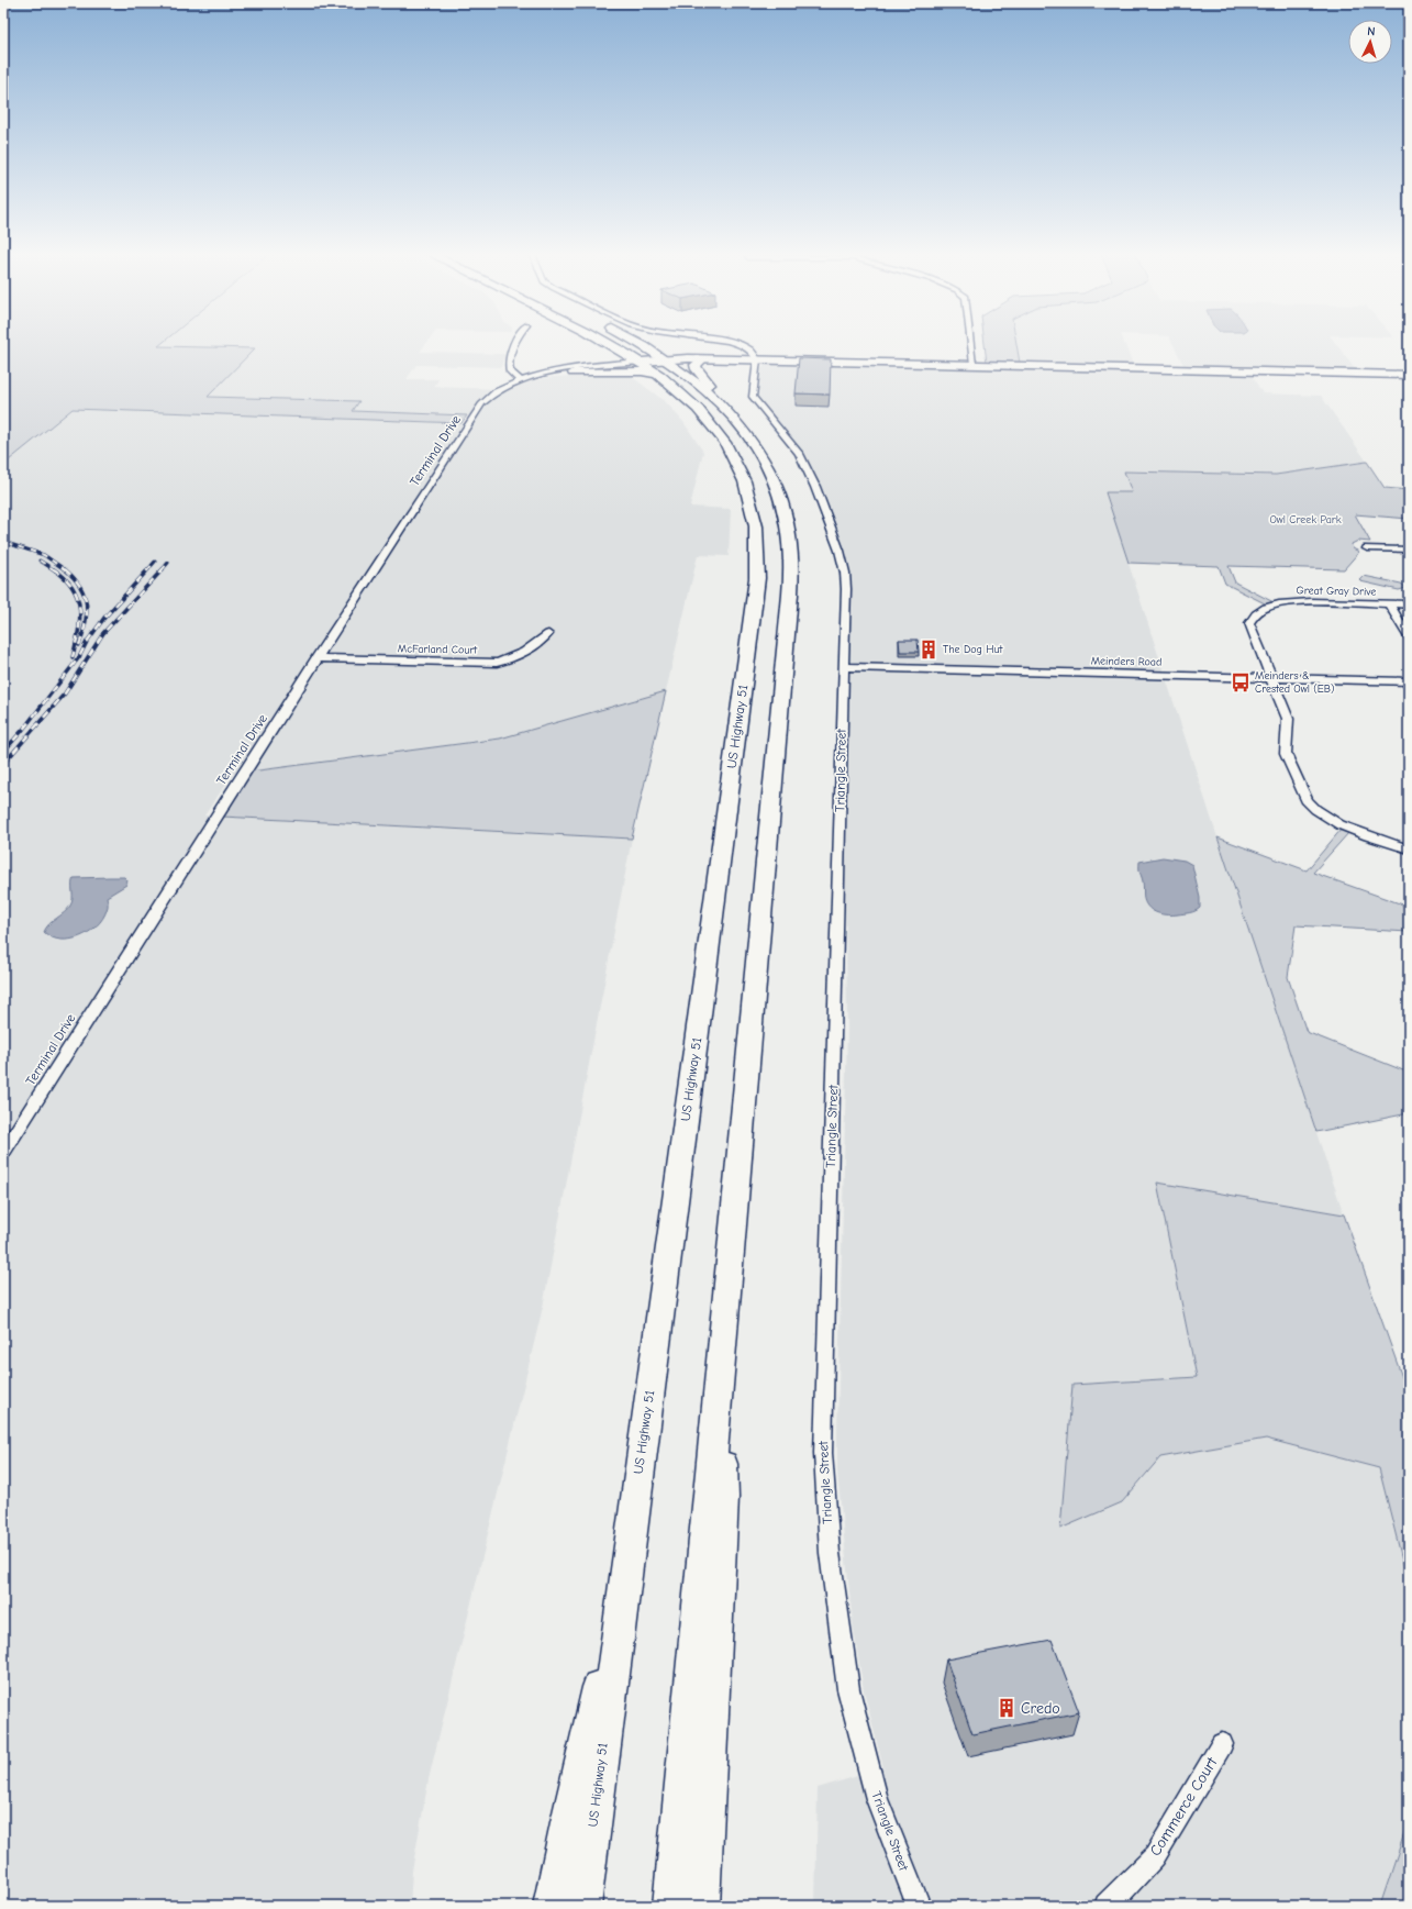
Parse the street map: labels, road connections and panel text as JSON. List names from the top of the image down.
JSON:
{
  "streets": {
    "main road": ["US Highway 51"],
    "street": [
      "Terminal Drive",
      "Great Gray Drive",
      "McFarland Court",
      "Meinders Road",
      "Triangle Street",
      "Commerce Court"
    ]
  },
  "crossings": [
    ["Terminal Drive", "McFarland Court"],
    ["Terminal Drive", "US Highway 51"],
    ["Great Gray Drive", "Meinders Road"],
    ["Meinders Road", "Triangle Street"]
  ],
  "parks": ["Owl Creek Park"],
  "places": {
    "building": ["The Dog Hut", "Credo"],
    "bus stop": ["Meinders & Crested Owl (EB)"]
  },
  "north": "top"
}
